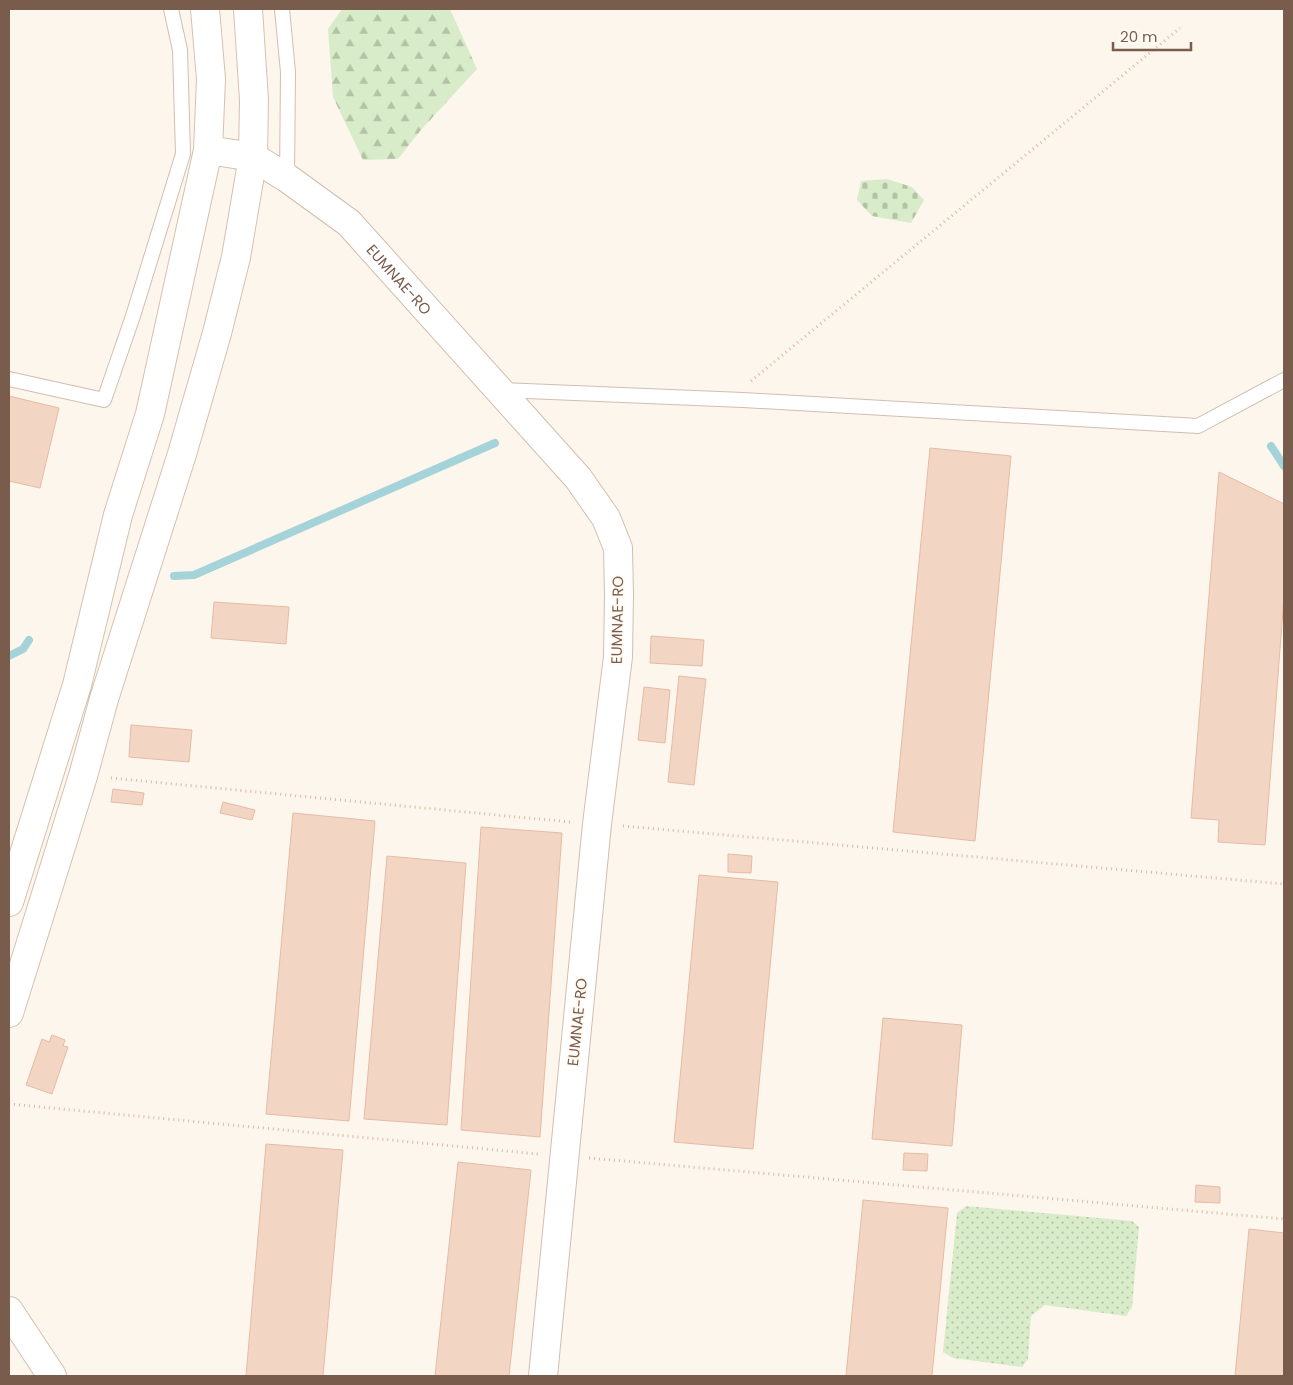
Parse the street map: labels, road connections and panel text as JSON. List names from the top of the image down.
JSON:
{
  "streets": {
    "street": ["EUMNAE-RO"]
  },
  "scale_bar": "20 m"
}
